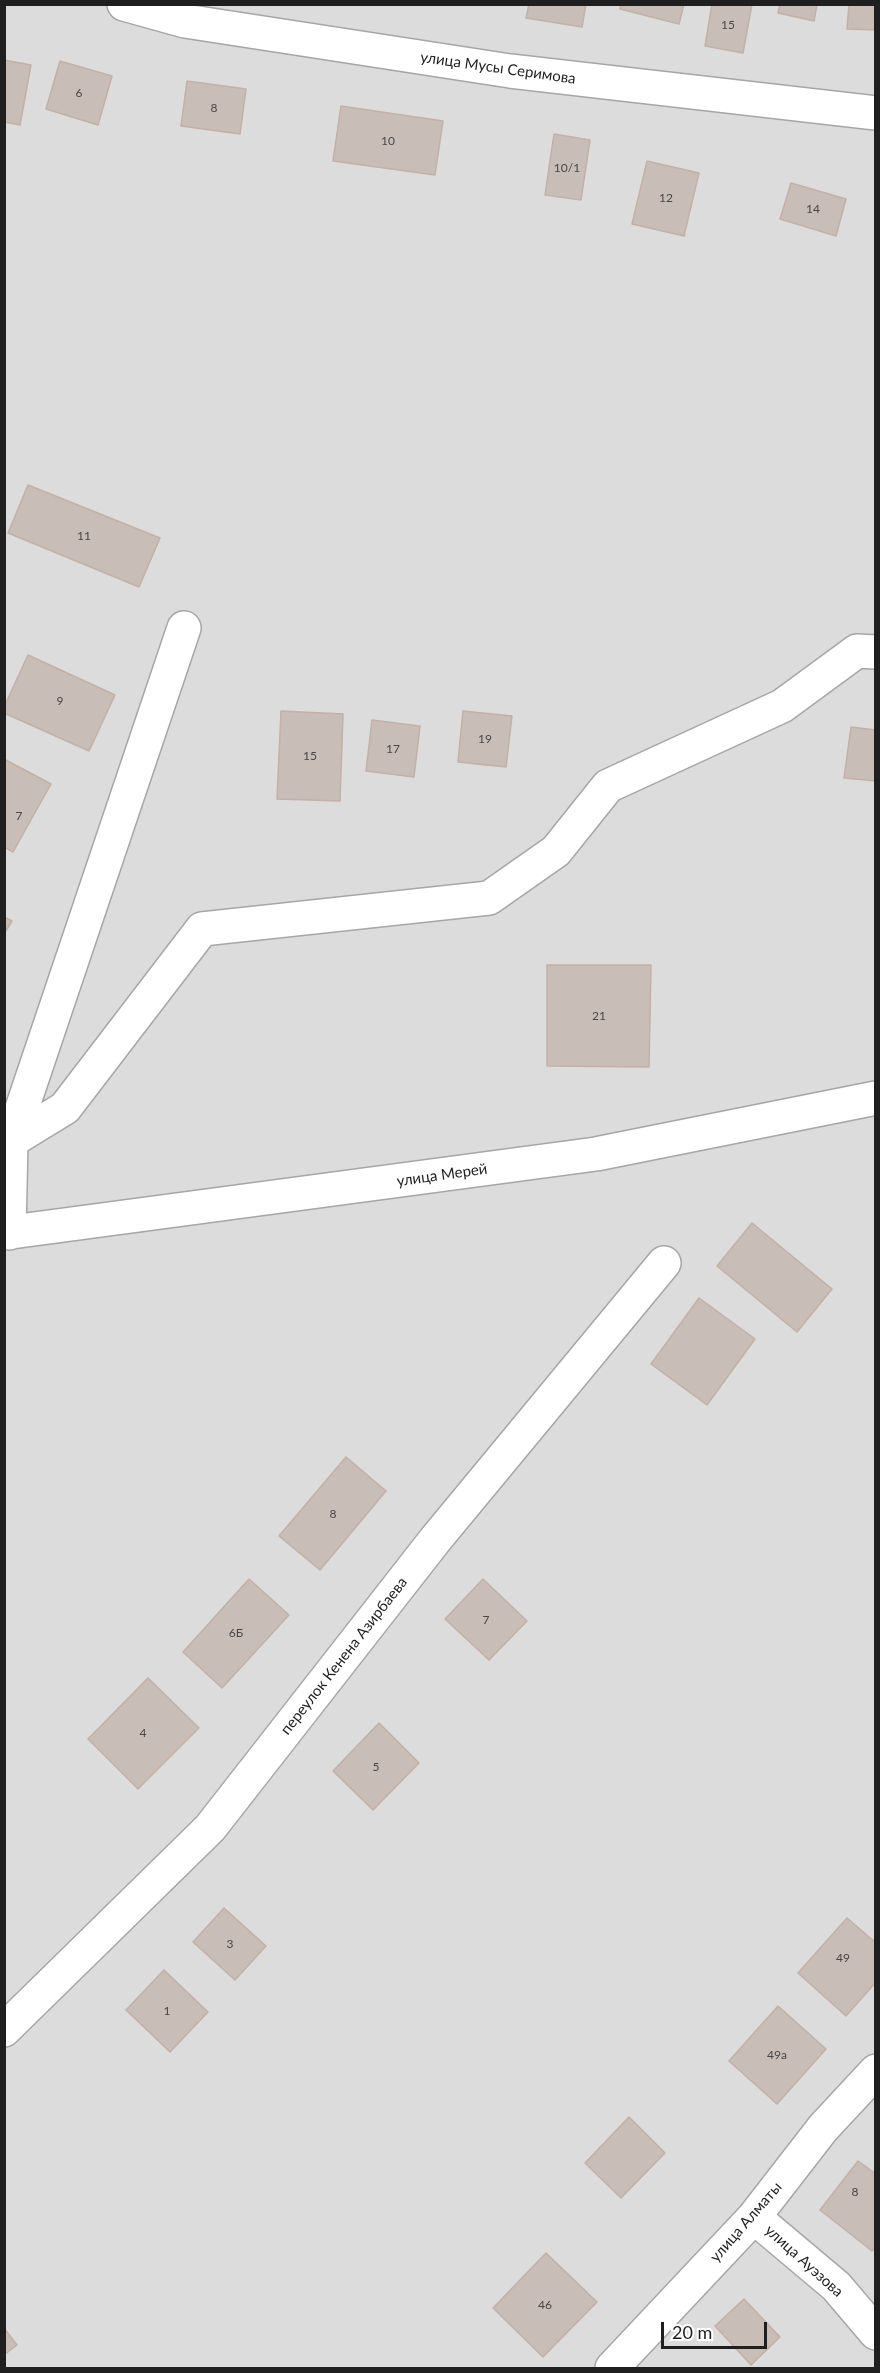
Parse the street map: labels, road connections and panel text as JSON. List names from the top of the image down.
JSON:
{
  "streets": {
    "street": [
      "улица Мусы Серимова",
      "улица Мерей",
      "переулок Кенена Азирбаева",
      "улица Алматы",
      "улица Ауэзова"
    ]
  },
  "crossings": [
    ["улица Алматы", "улица Ауэзова"]
  ],
  "house_numbers": [
    "15",
    "6",
    "8",
    "10",
    "10/1",
    "12",
    "14",
    "11",
    "9",
    "19",
    "17",
    "15",
    "7",
    "21",
    "8",
    "7",
    "6Б",
    "4",
    "5",
    "3",
    "49",
    "1",
    "49а",
    "8",
    "46"
  ],
  "scale_bar": "20 m"
}
